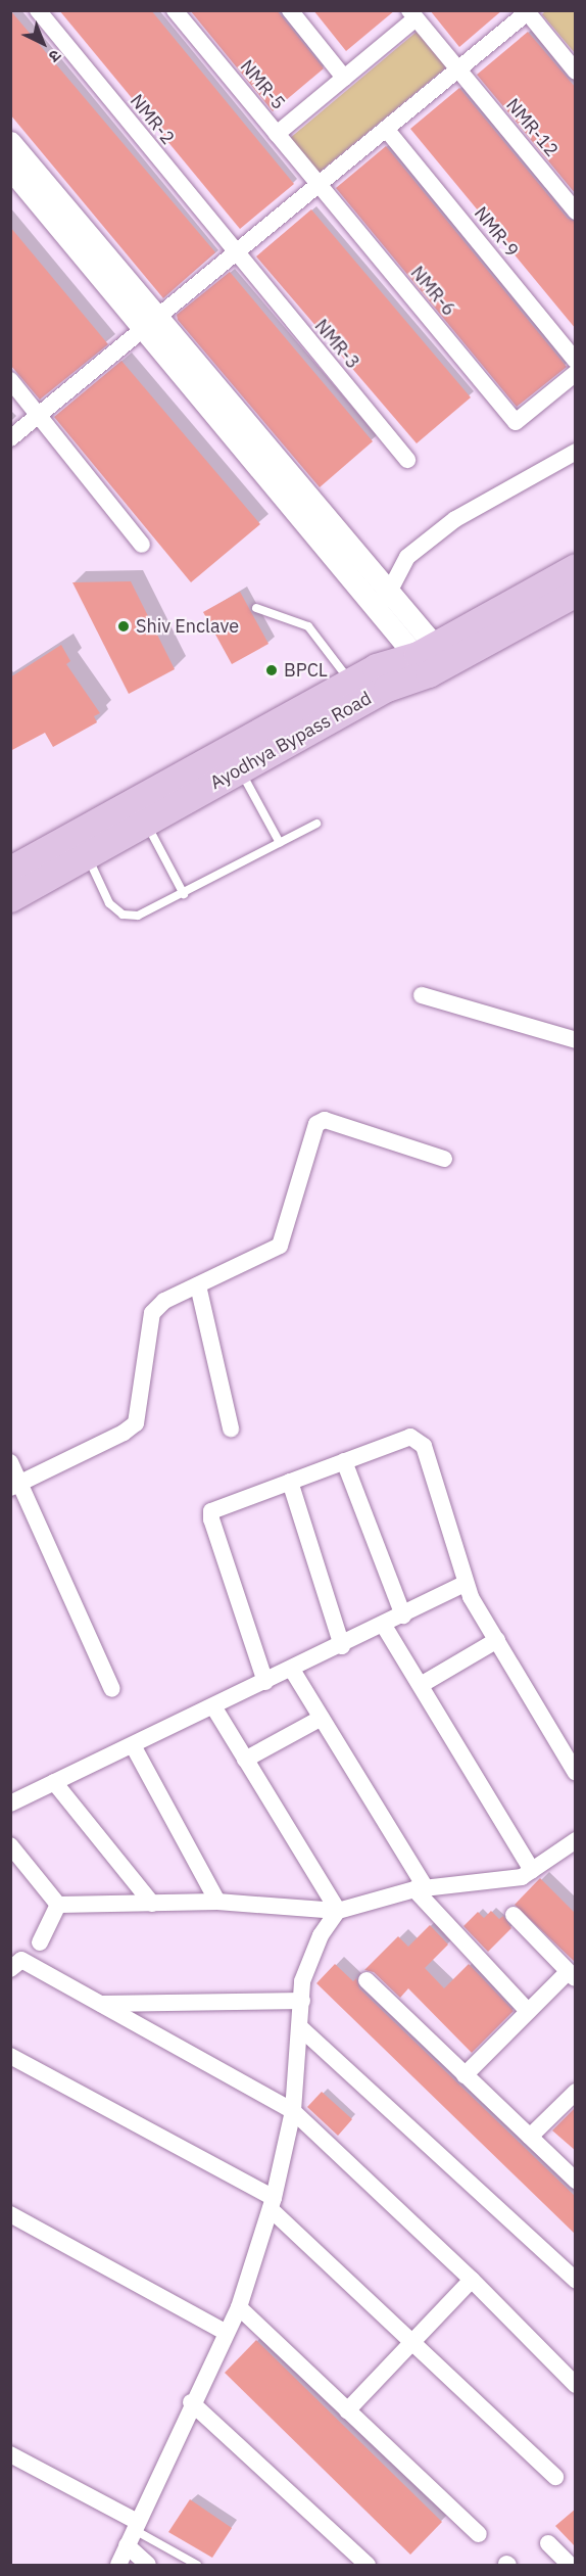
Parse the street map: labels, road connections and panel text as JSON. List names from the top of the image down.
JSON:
{
  "streets": {
    "main road": ["Ayodhya Bypass Road"],
    "street": [
      "NMR-5",
      "NMR-2",
      "NMR-12",
      "NMR-9",
      "NMR-6",
      "NMR-3"
    ]
  },
  "crossings": [
    ["NMR-5", "NMR-6"],
    ["NMR-2", "NMR-3"]
  ],
  "places": ["Shiv Enclave", "BPCL"],
  "north": "bottom right"
}
